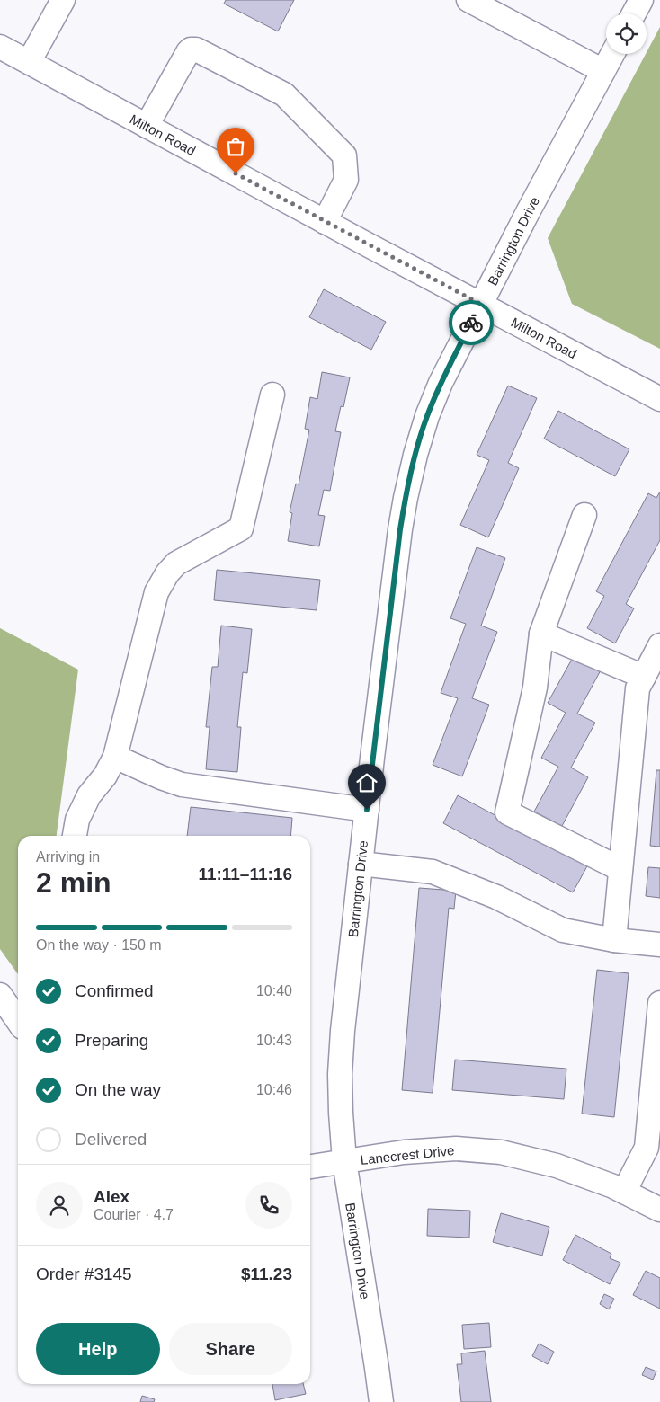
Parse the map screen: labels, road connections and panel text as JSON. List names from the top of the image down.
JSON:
{
  "streets": {
    "street": ["Milton Road", "Barrington Drive", "Lanecrest Drive"]
  },
  "crossings": [
    ["Milton Road", "Barrington Drive"],
    ["Barrington Drive", "Lanecrest Drive"]
  ],
  "page": {
    "heading": ["2 min", "Arriving in", "11:11–11:16"],
    "panel": [
      "Alex",
      "Courier · 4.7",
      "Order #3145",
      "$11.23"
    ],
    "bar": "On the way · 150 m",
    "list": [
      ["Confirmed", "10:40"],
      ["Preparing", "10:43"],
      ["On the way", "10:46"],
      "Delivered"
    ],
    "buttons": ["Help", "Share"]
  }
}
